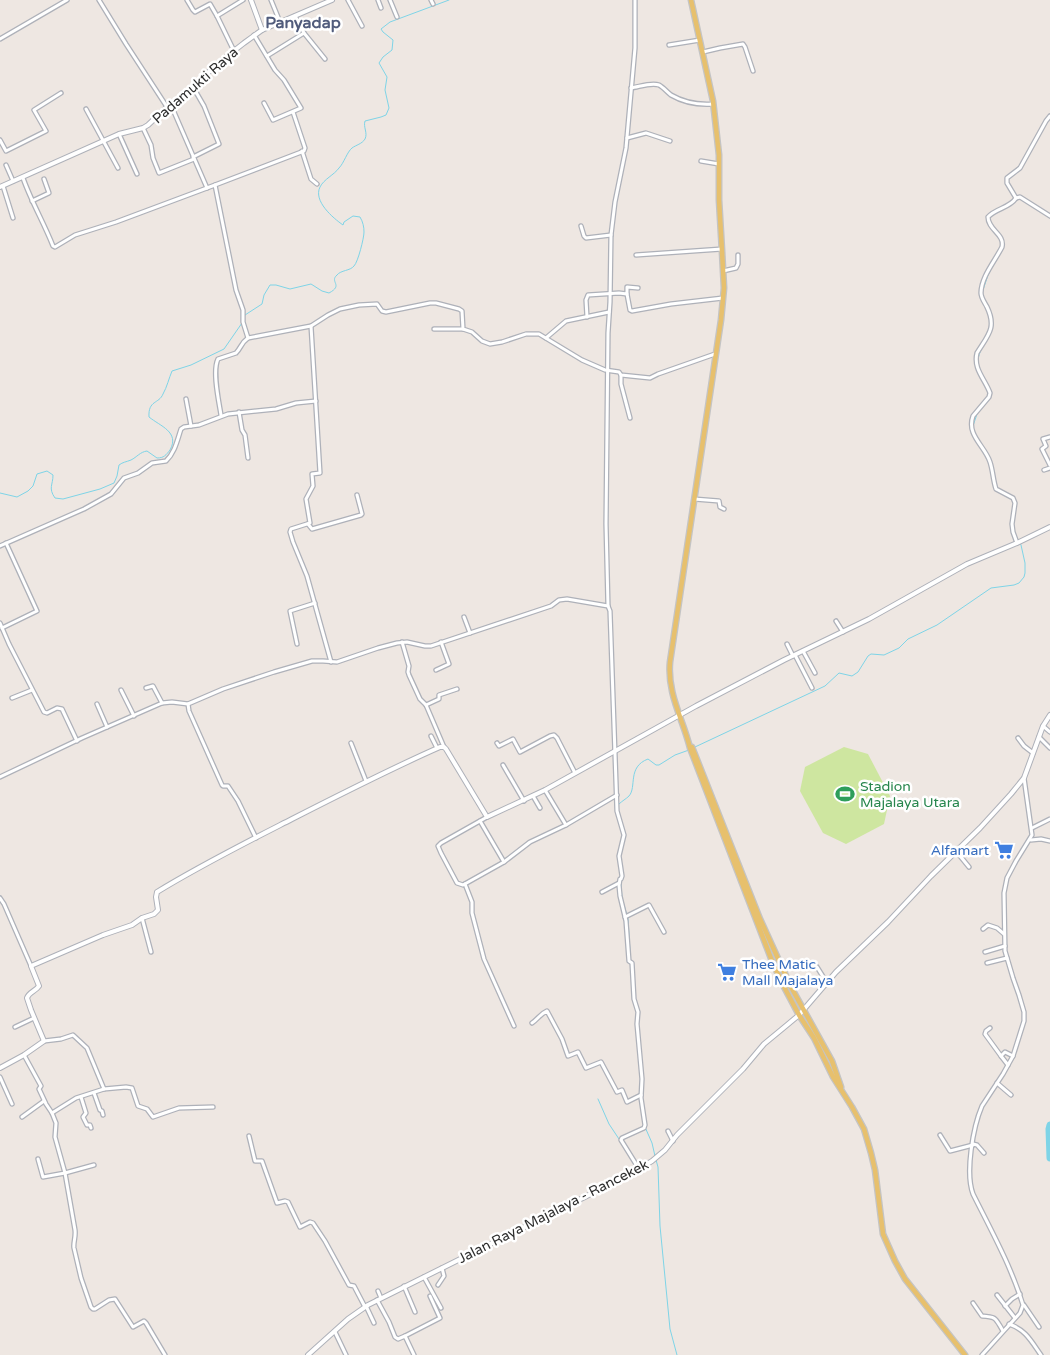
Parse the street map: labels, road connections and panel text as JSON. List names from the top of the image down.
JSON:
{
  "streets": {
    "street": ["Padamukti Raya", "Jalan Raya Majalaya - Rancekek"]
  },
  "districts": ["Panyadap"],
  "places": {
    "sports": ["Stadion Majalaya Utara"],
    "supermarket": ["Alfamart", "Thee Matic Mall Majalaya"]
  }
}
